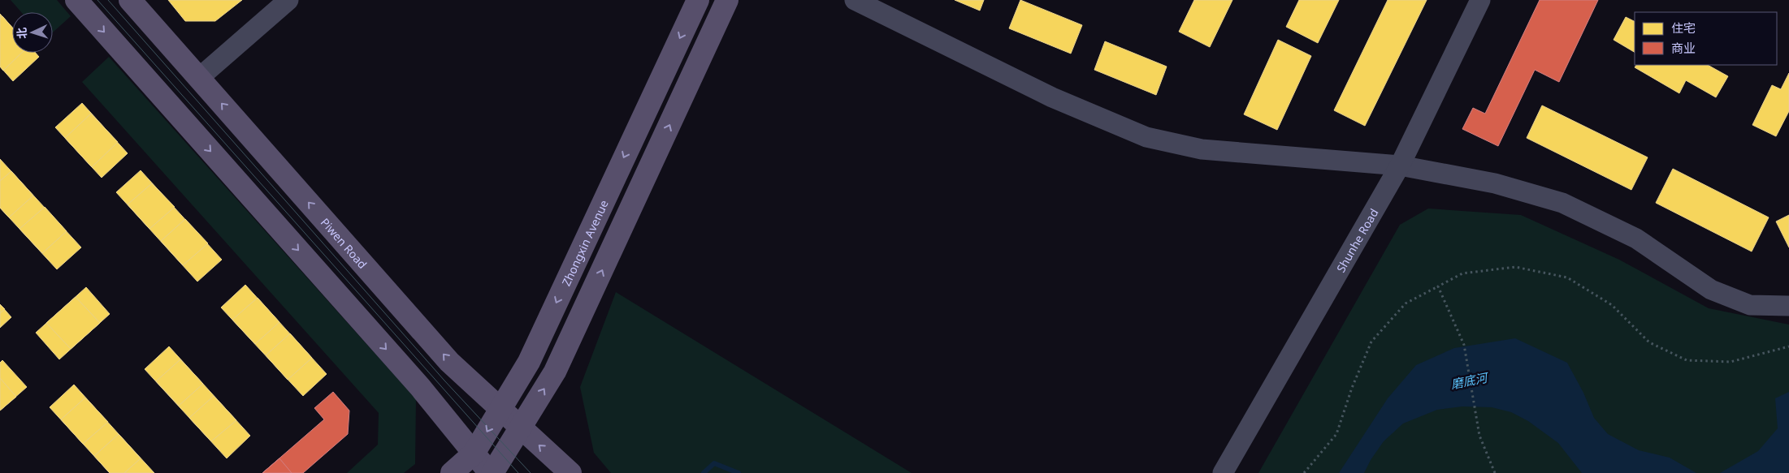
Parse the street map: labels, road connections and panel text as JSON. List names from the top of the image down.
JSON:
{
  "streets": {
    "main road": ["Piwen Road", "Zhongxin Avenue"],
    "street": ["Shunhe Road"]
  },
  "crossings": [
    ["Piwen Road", "Zhongxin Avenue"]
  ],
  "water": ["磨底河"],
  "legend": ["住宅", "商业"],
  "north": "left"
}
